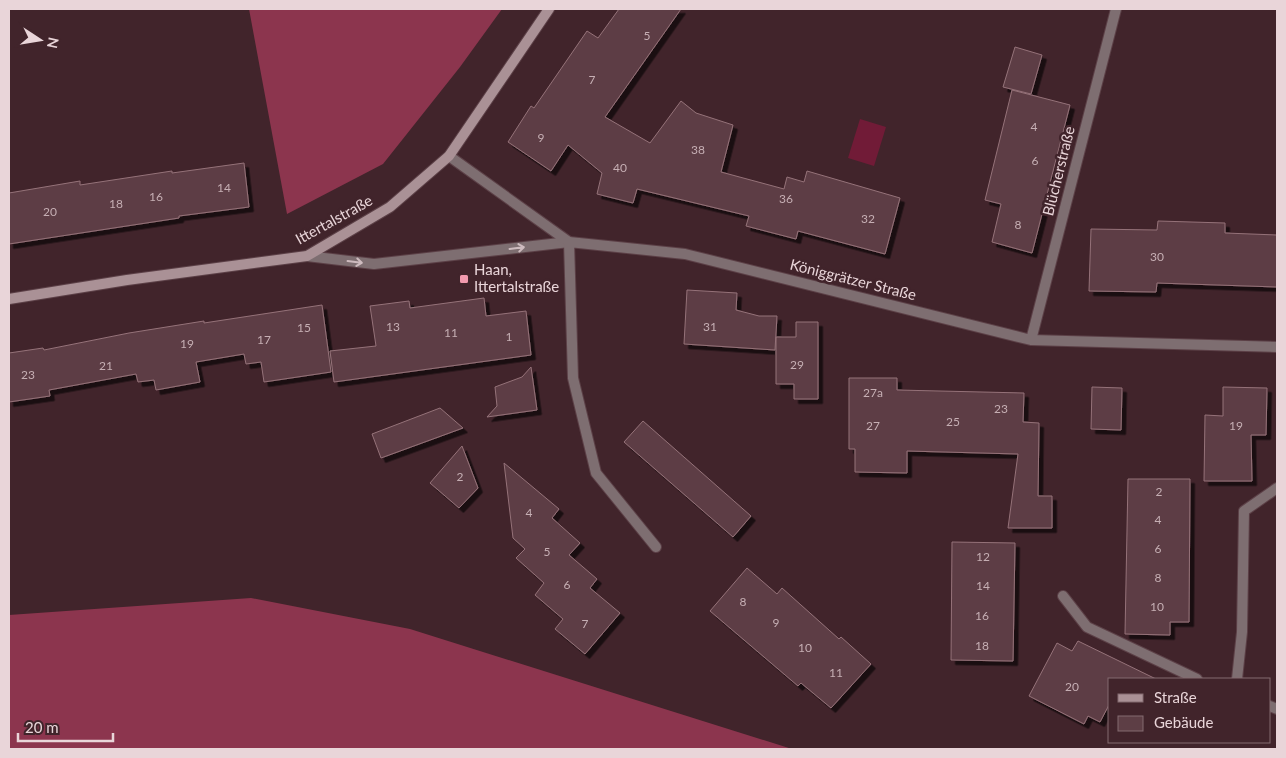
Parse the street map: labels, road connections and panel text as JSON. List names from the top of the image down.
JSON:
{
  "streets": {
    "main road": ["Ittertalstraße"],
    "street": ["Blücherstraße", "Königgrätzer Straße"]
  },
  "crossings": [
    ["Blücherstraße", "Königgrätzer Straße"],
    ["Ittertalstraße", "Königgrätzer Straße"]
  ],
  "places": {
    "transit": ["Haan, Ittertalstraße"]
  },
  "house_numbers": [
    "5",
    "7",
    "4",
    "9",
    "38",
    "6",
    "40",
    "14",
    "16",
    "36",
    "18",
    "20",
    "32",
    "8",
    "30",
    "13",
    "31",
    "15",
    "11",
    "1",
    "17",
    "19",
    "29",
    "21",
    "23",
    "27a",
    "23",
    "25",
    "27",
    "19",
    "2",
    "2",
    "4",
    "4",
    "6",
    "5",
    "12",
    "8",
    "6",
    "14",
    "8",
    "10",
    "16",
    "9",
    "7",
    "18",
    "10",
    "11",
    "20"
  ],
  "legend": ["Straße", "Gebäude"],
  "scale_bar": "20 m",
  "north": "right"
}
